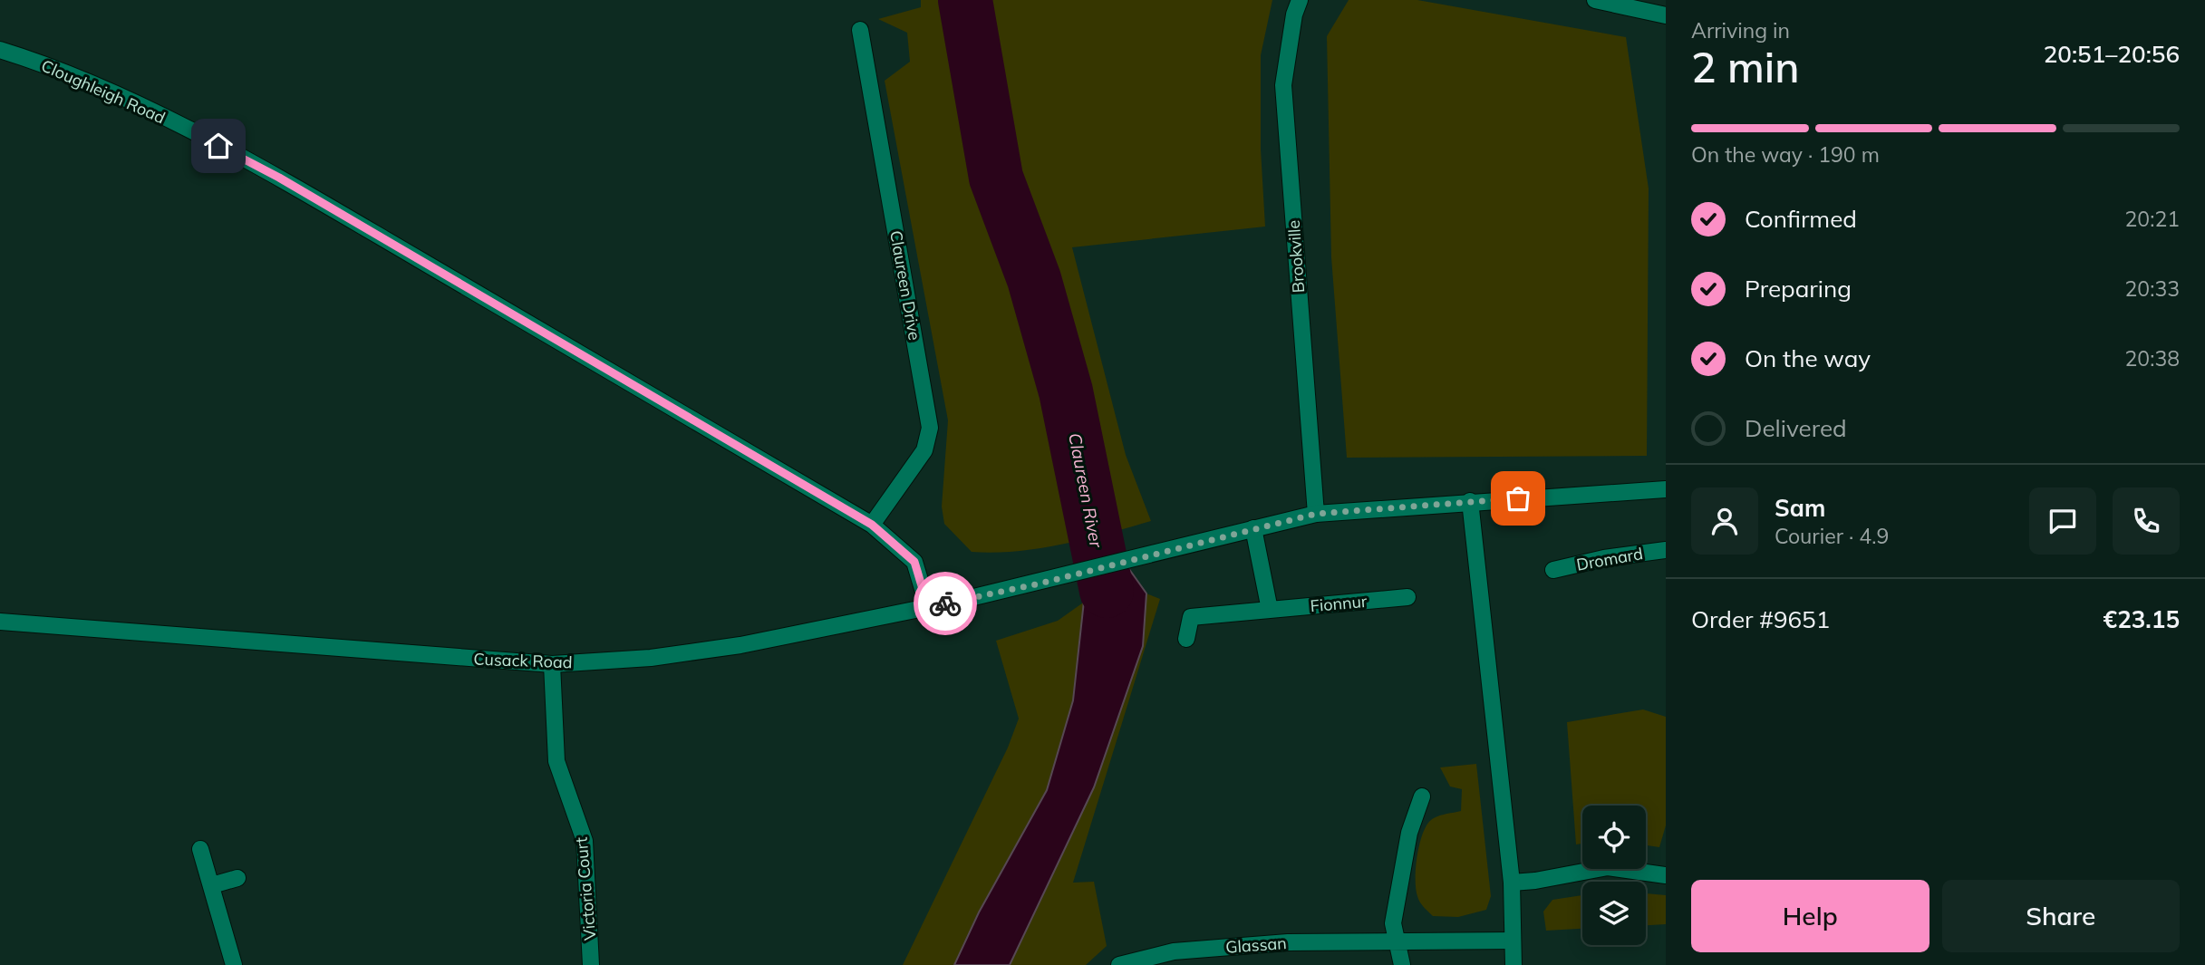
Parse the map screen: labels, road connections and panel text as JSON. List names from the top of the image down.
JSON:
{
  "streets": {
    "street": [
      "Cloughleigh Road",
      "Brookville",
      "Claureen Drive",
      "Dromard",
      "Fionnur",
      "Cusack Road",
      "Victoria Court",
      "Glassan"
    ]
  },
  "crossings": [
    ["Cloughleigh Road", "Claureen Drive"],
    ["Cloughleigh Road", "Cusack Road"],
    ["Brookville", "Cusack Road"],
    ["Cusack Road", "Victoria Court"]
  ],
  "water": ["Claureen River"],
  "page": {
    "heading": ["2 min", "Arriving in", "20:51–20:56"],
    "panel": [
      "Sam",
      "Courier · 4.9",
      "Order #9651",
      "€23.15"
    ],
    "bar": "On the way · 190 m",
    "list": [
      ["Confirmed", "20:21"],
      ["Preparing", "20:33"],
      ["On the way", "20:38"],
      "Delivered"
    ],
    "buttons": ["Help", "Share"]
  }
}
